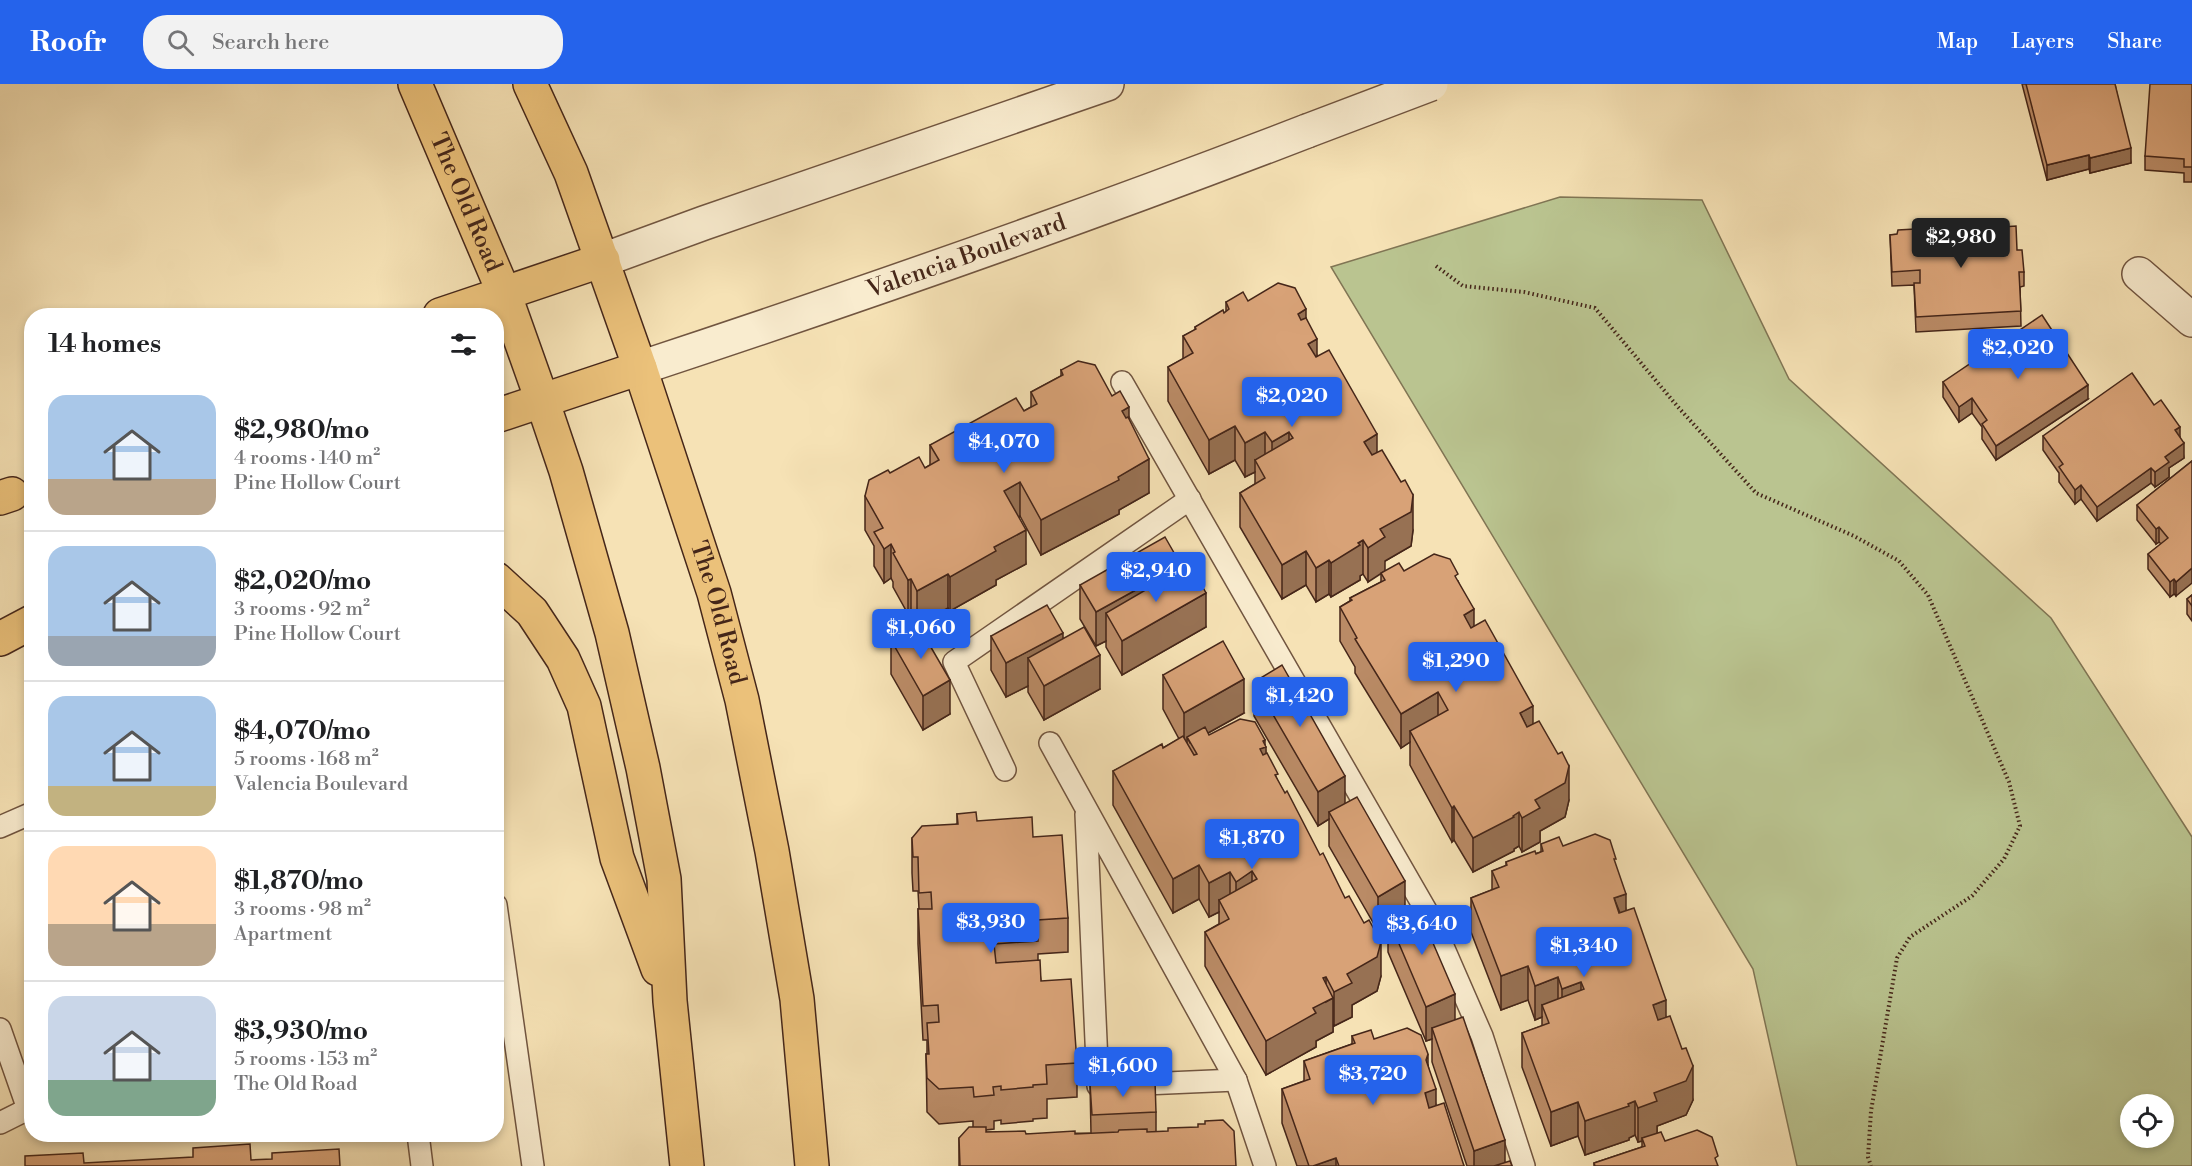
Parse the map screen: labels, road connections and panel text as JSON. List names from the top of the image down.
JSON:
{
  "streets": {
    "main road": ["The Old Road", "Valencia Boulevard"]
  },
  "crossings": [
    ["The Old Road", "Valencia Boulevard"]
  ],
  "page": {
    "header": "Roofr",
    "search": "Search here",
    "nav": ["Map", "Layers", "Share"],
    "price": [
      "$2,980",
      "$2,020",
      "$2,020",
      "$4,070",
      "$2,940",
      "$1,060",
      "$1,290",
      "$1,420",
      "$1,870",
      "$3,930",
      "$3,640",
      "$1,340",
      "$1,600",
      "$3,720"
    ],
    "heading": "14 homes",
    "list": [
      {
        "name": "$2,980/mo",
        "note": "4 rooms · 140 m² · Pine Hollow Court"
      },
      {
        "name": "$2,020/mo",
        "note": "3 rooms · 92 m² · Pine Hollow Court"
      },
      {
        "name": "$4,070/mo",
        "note": "5 rooms · 168 m² · Valencia Boulevard"
      },
      {
        "name": "$1,870/mo",
        "note": "3 rooms · 98 m² · Apartment"
      },
      {
        "name": "$3,930/mo",
        "note": "5 rooms · 153 m² · The Old Road"
      }
    ]
  }
}
